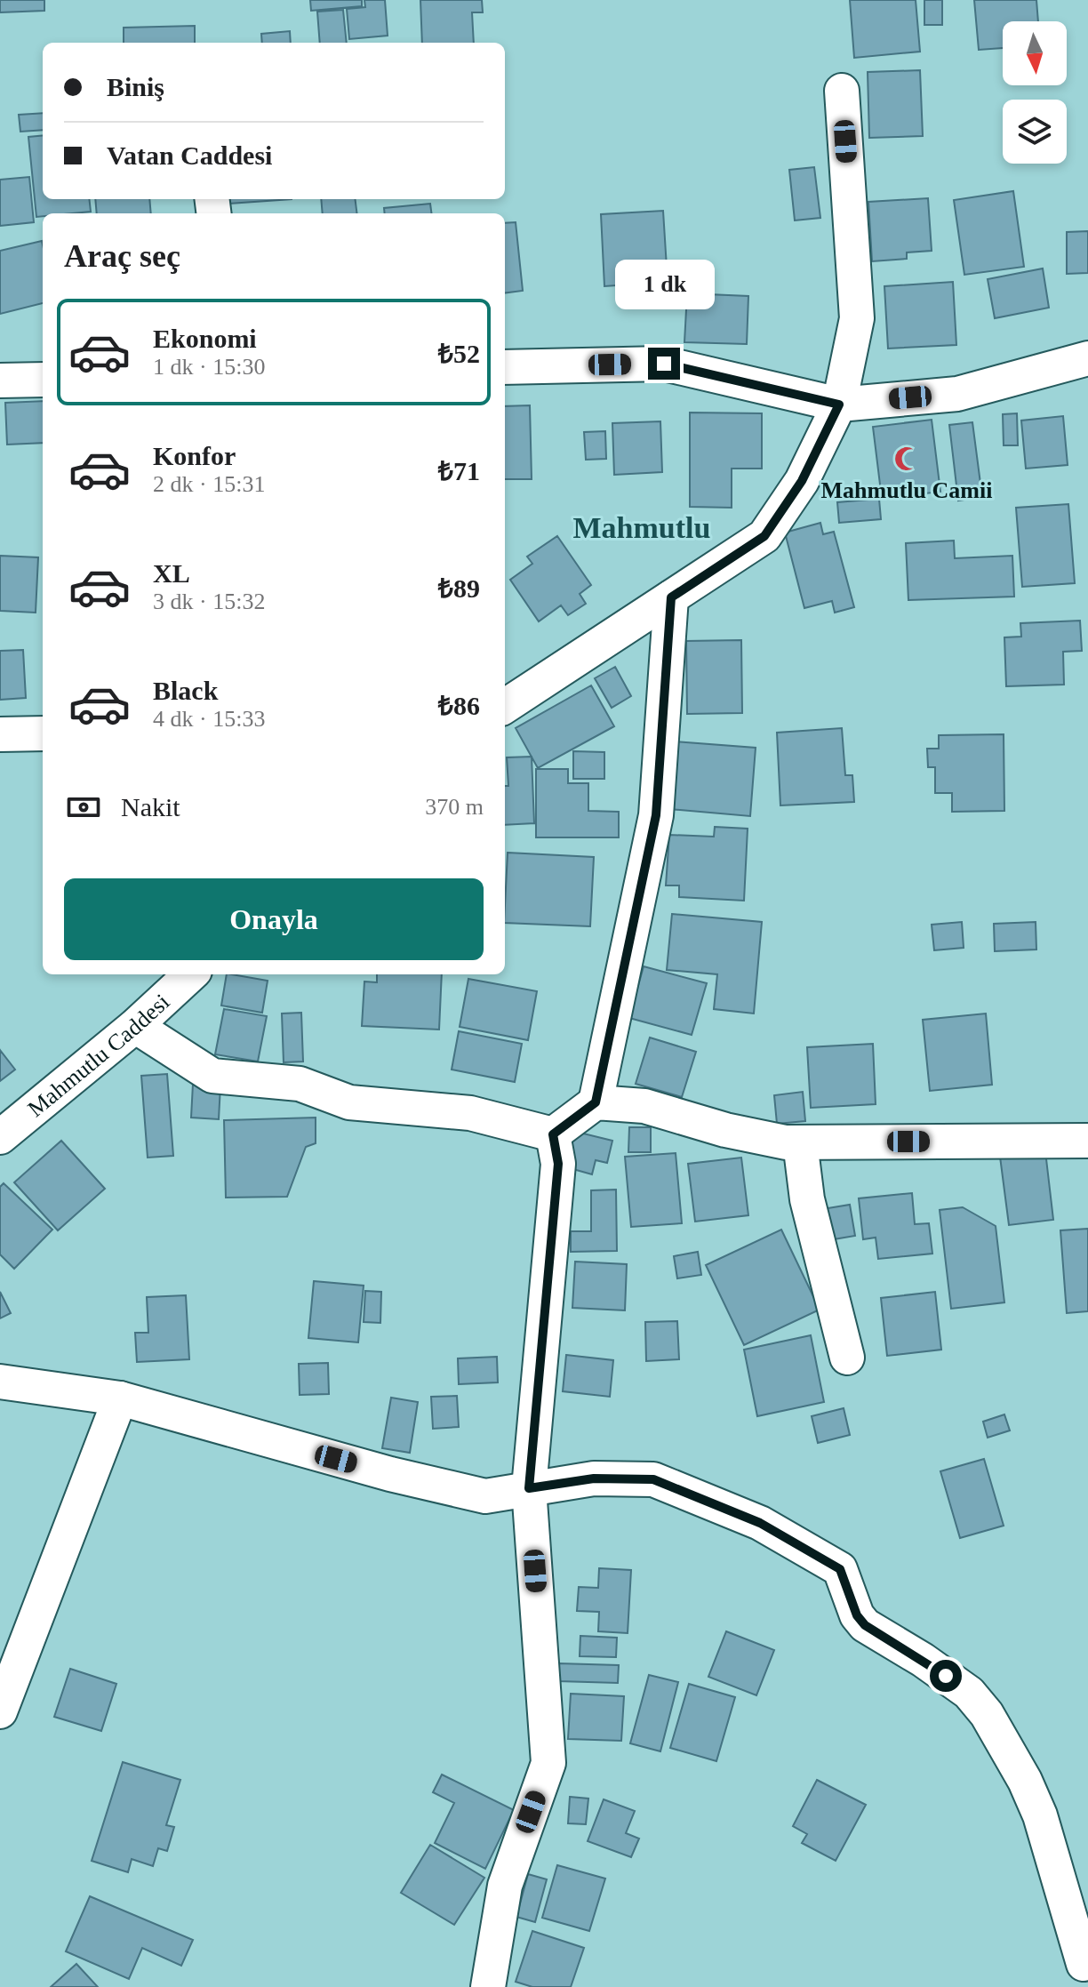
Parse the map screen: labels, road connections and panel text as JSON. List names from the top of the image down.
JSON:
{
  "streets": {
    "street": ["Mahmutlu Caddesi"]
  },
  "districts": ["Mahmutlu"],
  "places": {
    "mosque": ["Mahmutlu Camii"]
  },
  "north": "bottom",
  "page": {
    "banner": ["Biniş", "Vatan Caddesi"],
    "heading": "Araç seç",
    "bubble": "1 dk",
    "list": [
      {
        "name": "Ekonomi",
        "note": "1 dk · 15:30",
        "value": "₺52"
      },
      {
        "name": "Konfor",
        "note": "2 dk · 15:31",
        "value": "₺71"
      },
      {
        "name": "XL",
        "note": "3 dk · 15:32",
        "value": "₺89"
      },
      {
        "name": "Black",
        "note": "4 dk · 15:33",
        "value": "₺86"
      }
    ],
    "pay": ["Nakit", "370 m"],
    "buttons": "Onayla"
  }
}
